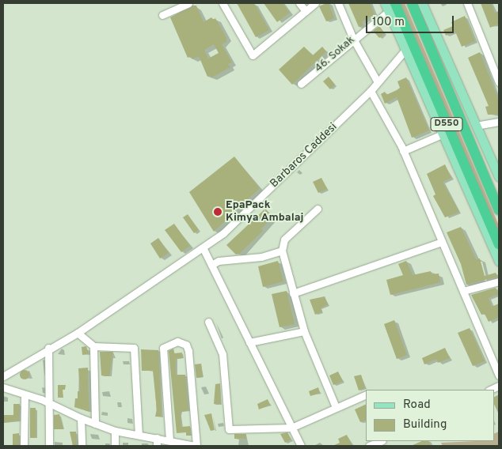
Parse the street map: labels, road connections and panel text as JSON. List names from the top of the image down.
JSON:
{
  "streets": {
    "highway": ["D550"],
    "street": ["46. Sokak", "Barbaros Caddesi"]
  },
  "places": ["EpaPack Kimya Ambalaj"],
  "legend": ["Road", "Building"],
  "scale_bar": "100 m"
}
